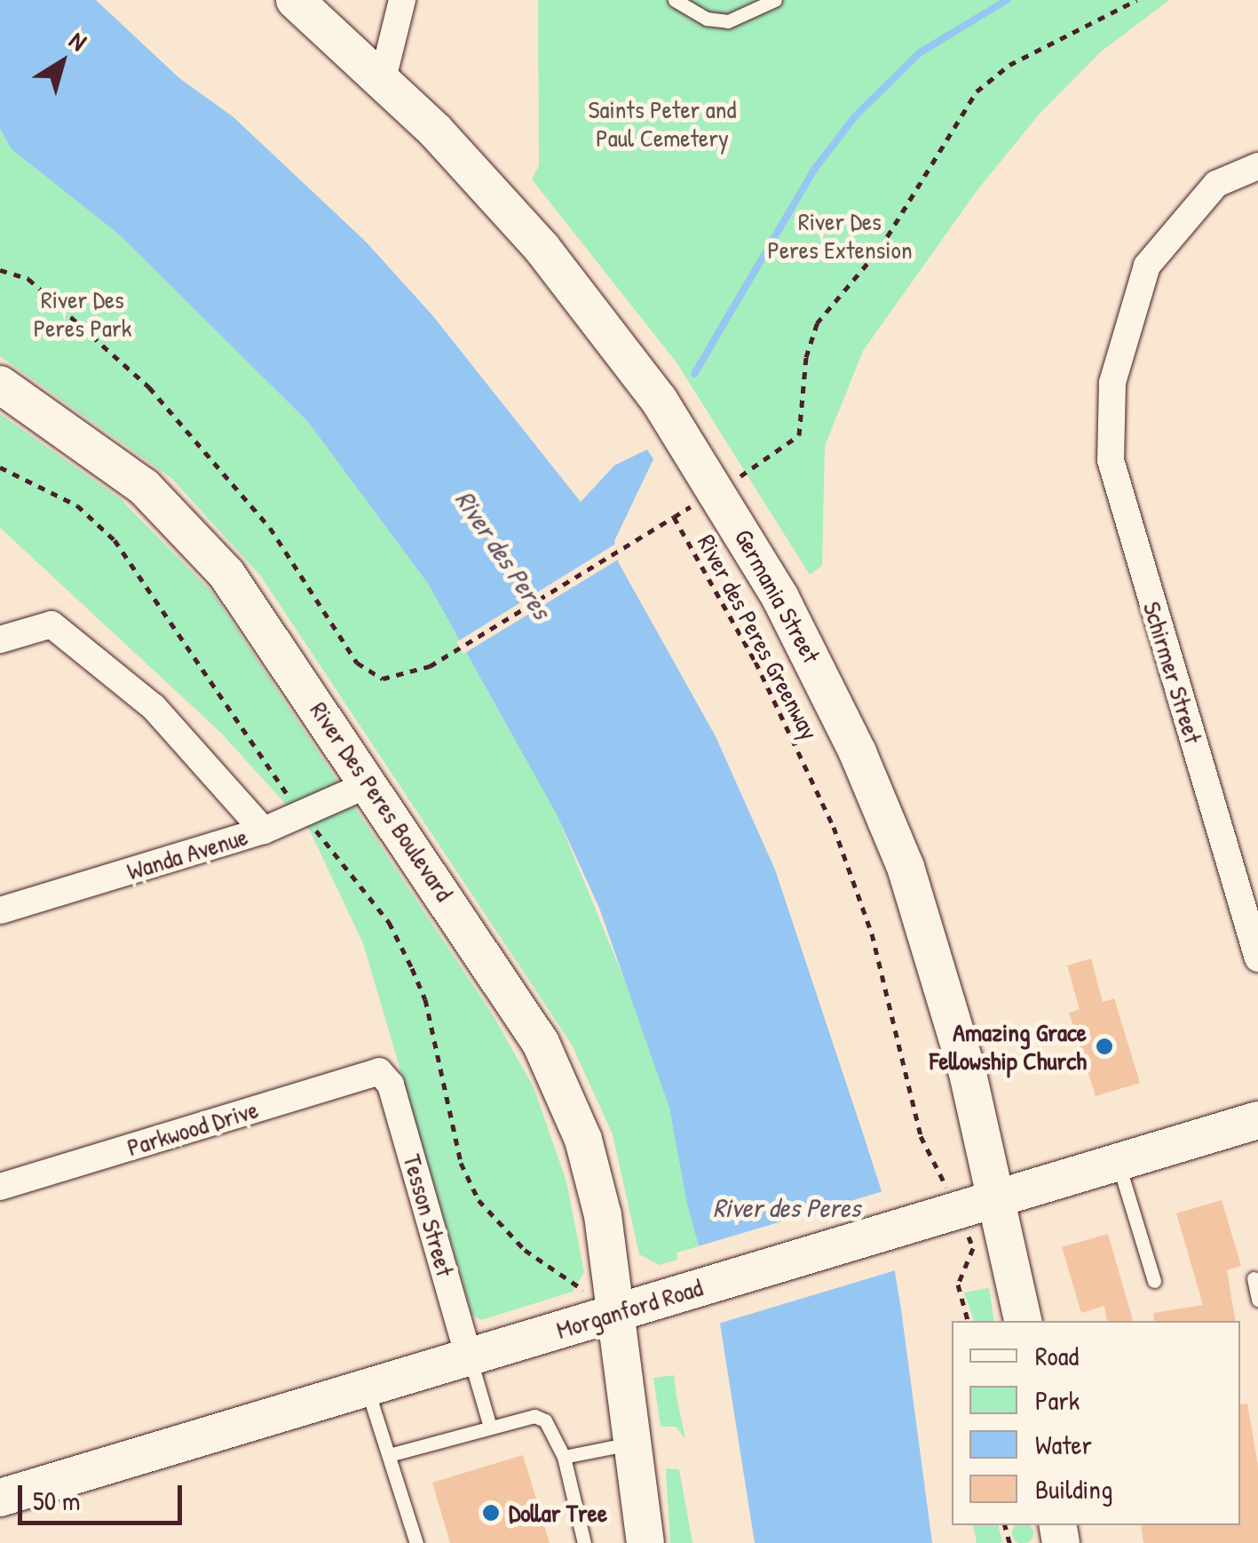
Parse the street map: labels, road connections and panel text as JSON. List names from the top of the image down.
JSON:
{
  "streets": {
    "main road": ["Germania Street", "River Des Peres Boulevard", "Morganford Road"],
    "street": [
      "Schirmer Street",
      "Wanda Avenue",
      "Parkwood Drive",
      "Tesson Street"
    ],
    "path": ["River des Peres Greenway"]
  },
  "crossings": [
    ["Germania Street", "Morganford Road"],
    ["River Des Peres Boulevard", "Wanda Avenue"],
    ["River Des Peres Boulevard", "Morganford Road"],
    ["Parkwood Drive", "Tesson Street"],
    ["Tesson Street", "Morganford Road"]
  ],
  "water": ["River des Peres"],
  "parks": ["Saints Peter and Paul Cemetery", "River Des Peres Extension", "River Des Peres Park"],
  "places": ["Amazing Grace Fellowship Church", "Dollar Tree"],
  "legend": [
    "Road",
    "Park",
    "Water",
    "Building"
  ],
  "scale_bar": "50 m",
  "north": "top right"
}
